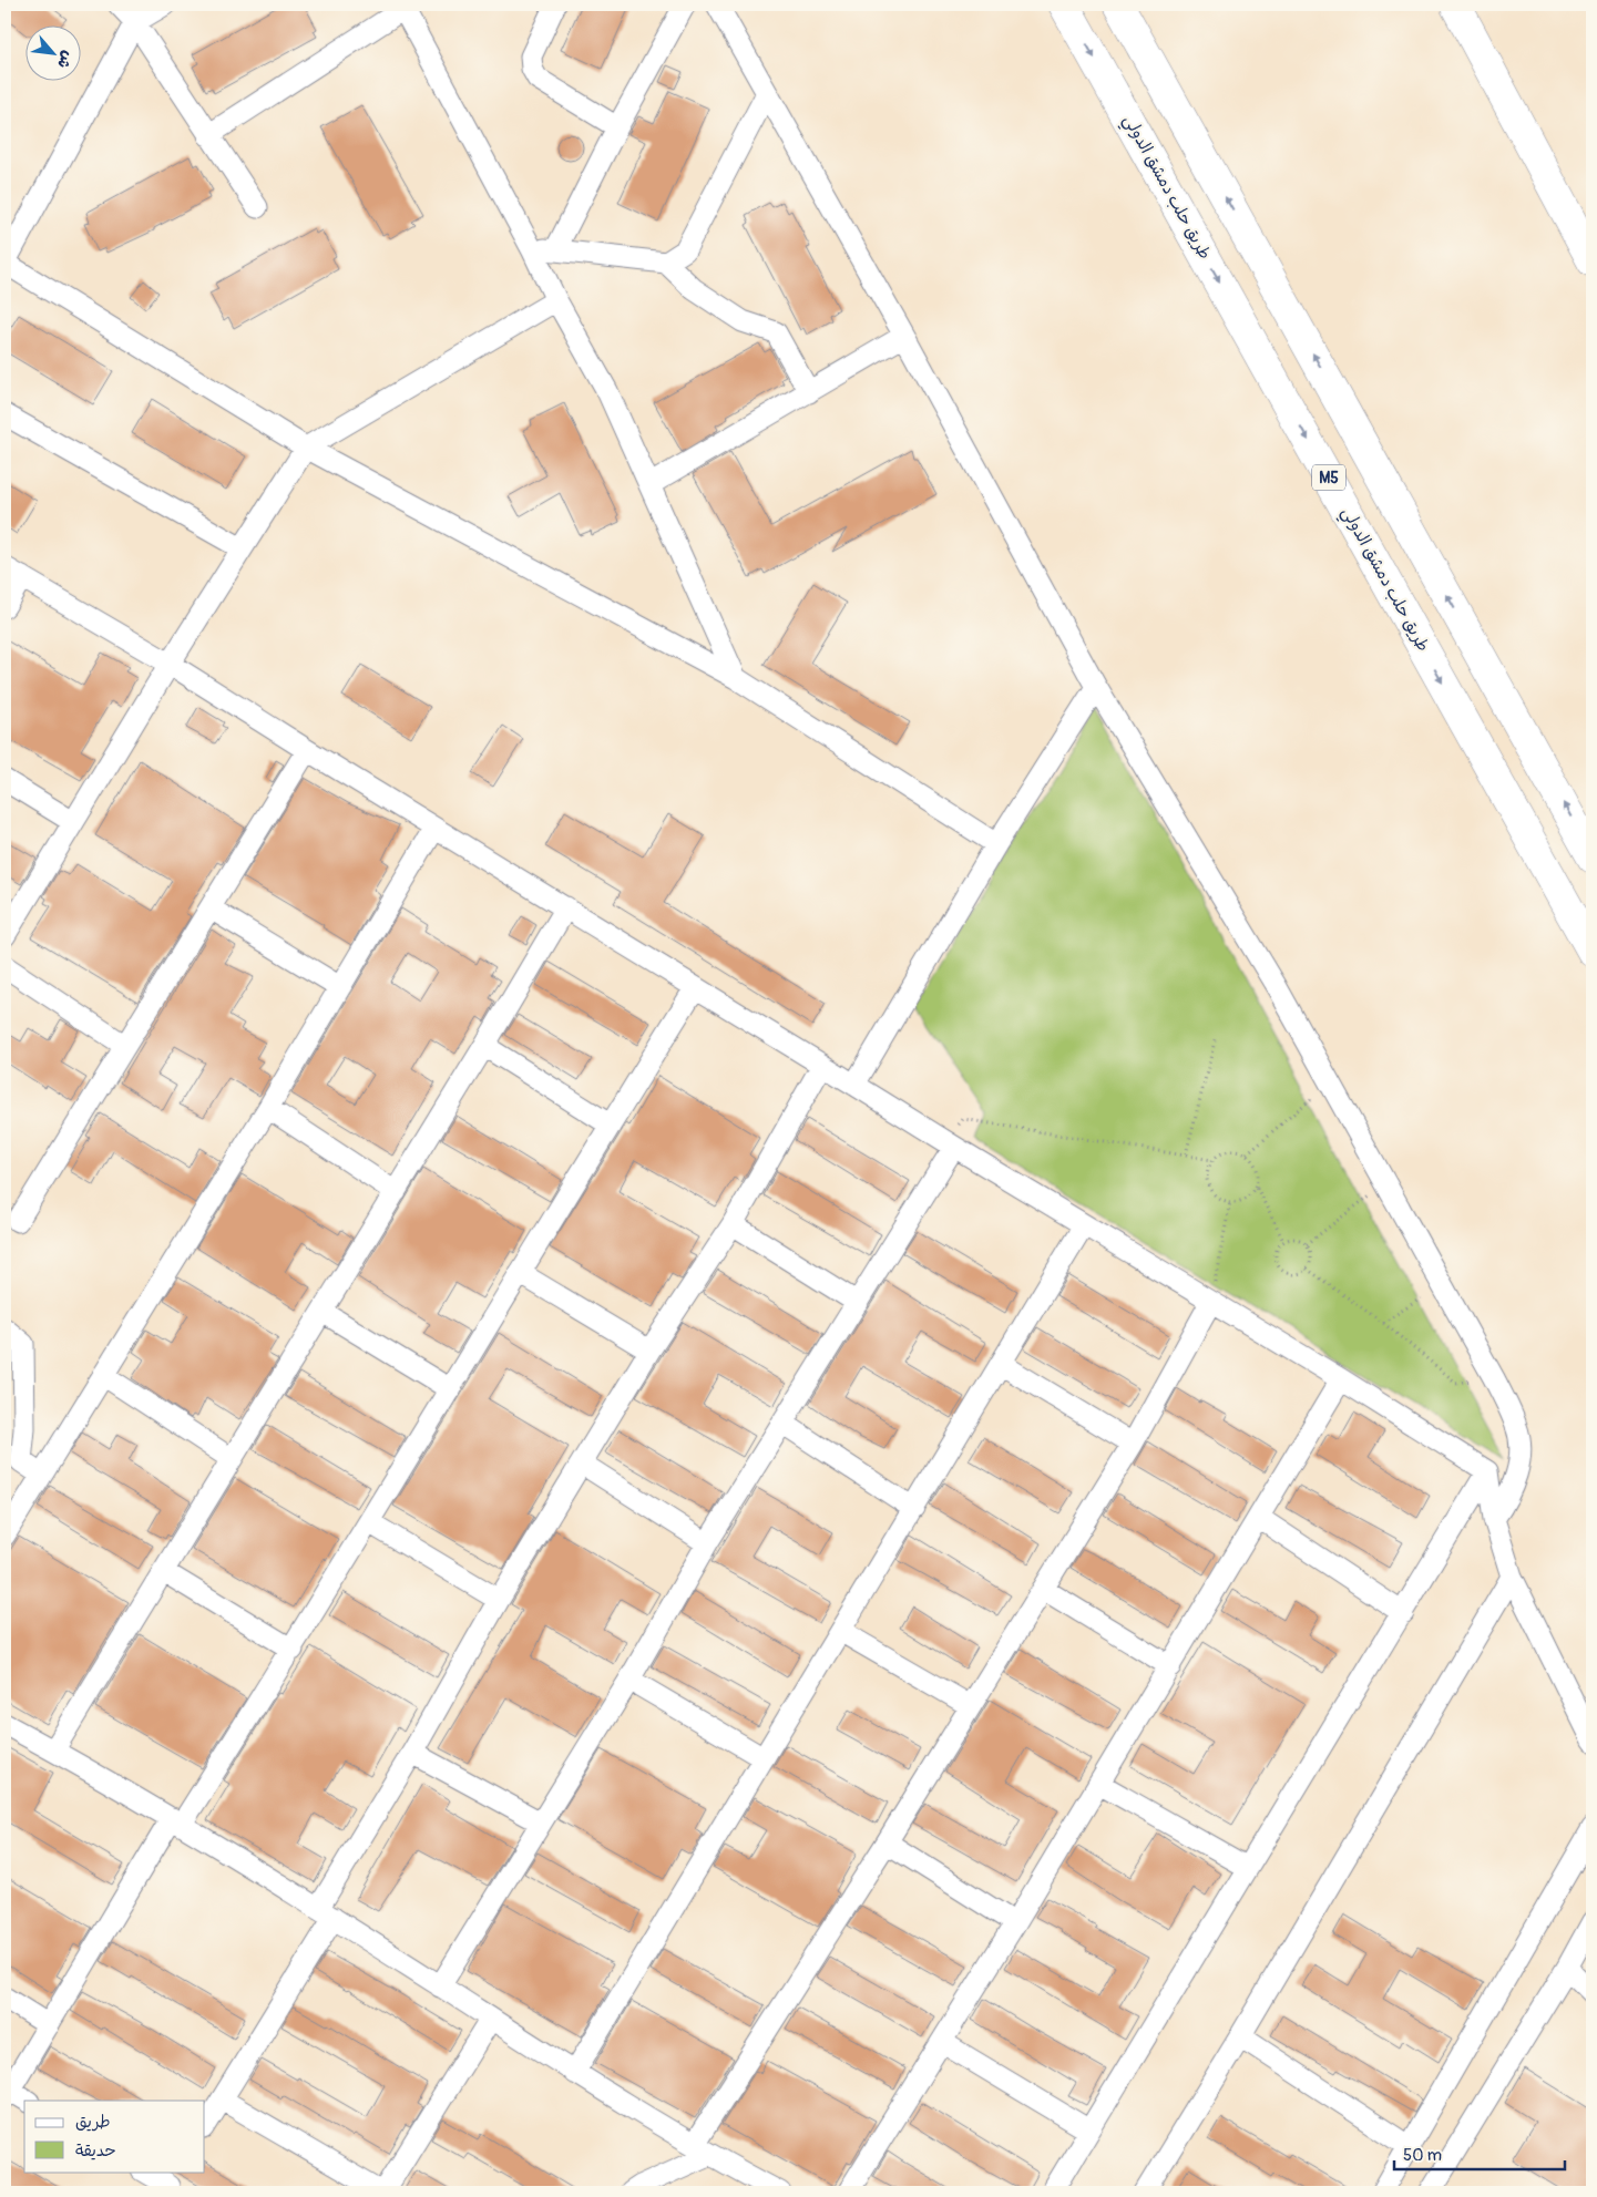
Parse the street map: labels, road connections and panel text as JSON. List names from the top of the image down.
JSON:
{
  "streets": {
    "main road": ["طريق حلب دمشق الدولي", "M5"]
  },
  "legend": ["طريق", "حديقة"],
  "scale_bar": "50 m",
  "north": "bottom right"
}
